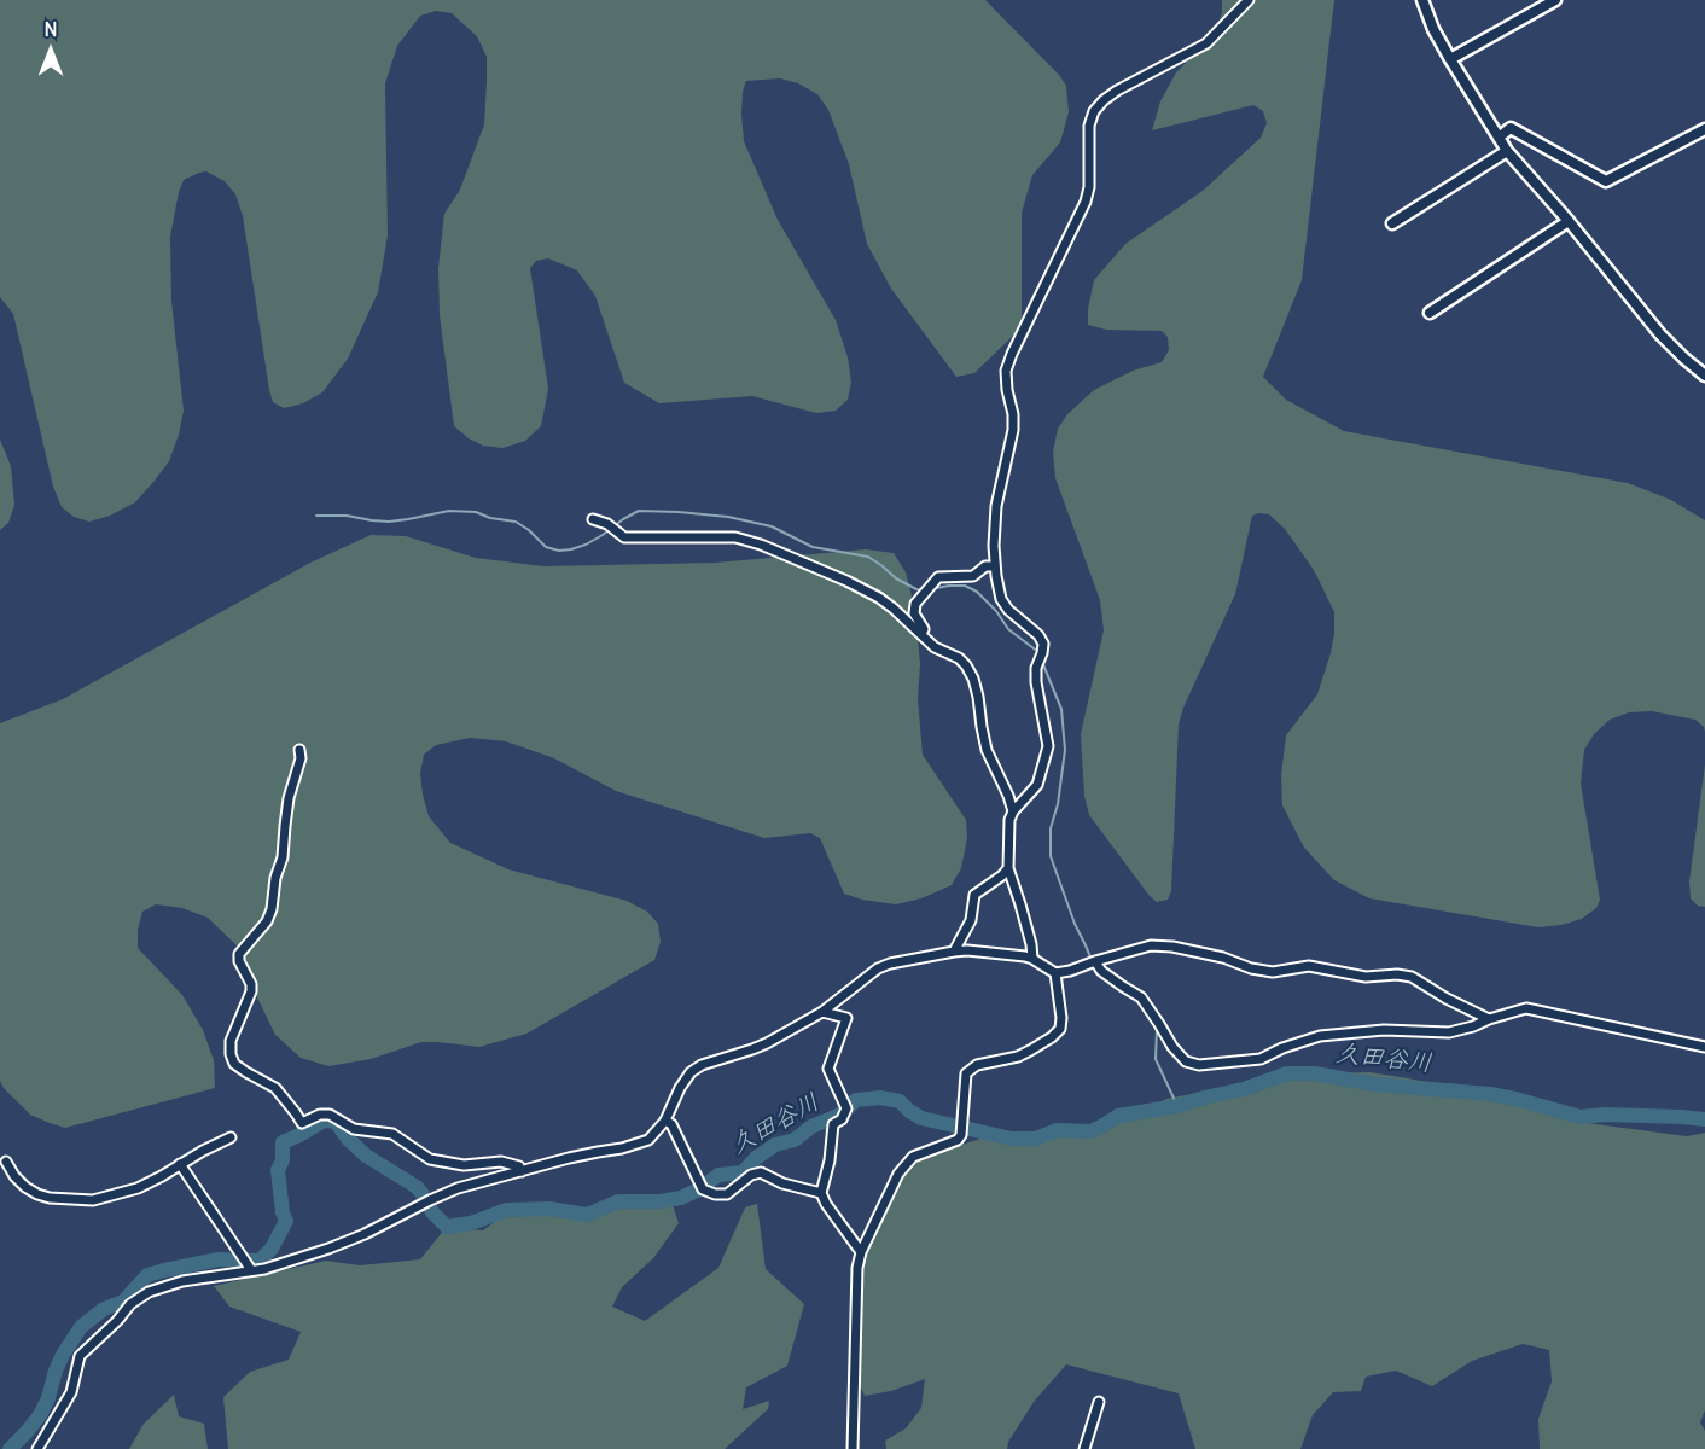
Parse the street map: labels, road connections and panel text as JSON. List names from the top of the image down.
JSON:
{
  "water": ["久田谷川"],
  "north": "top"
}
